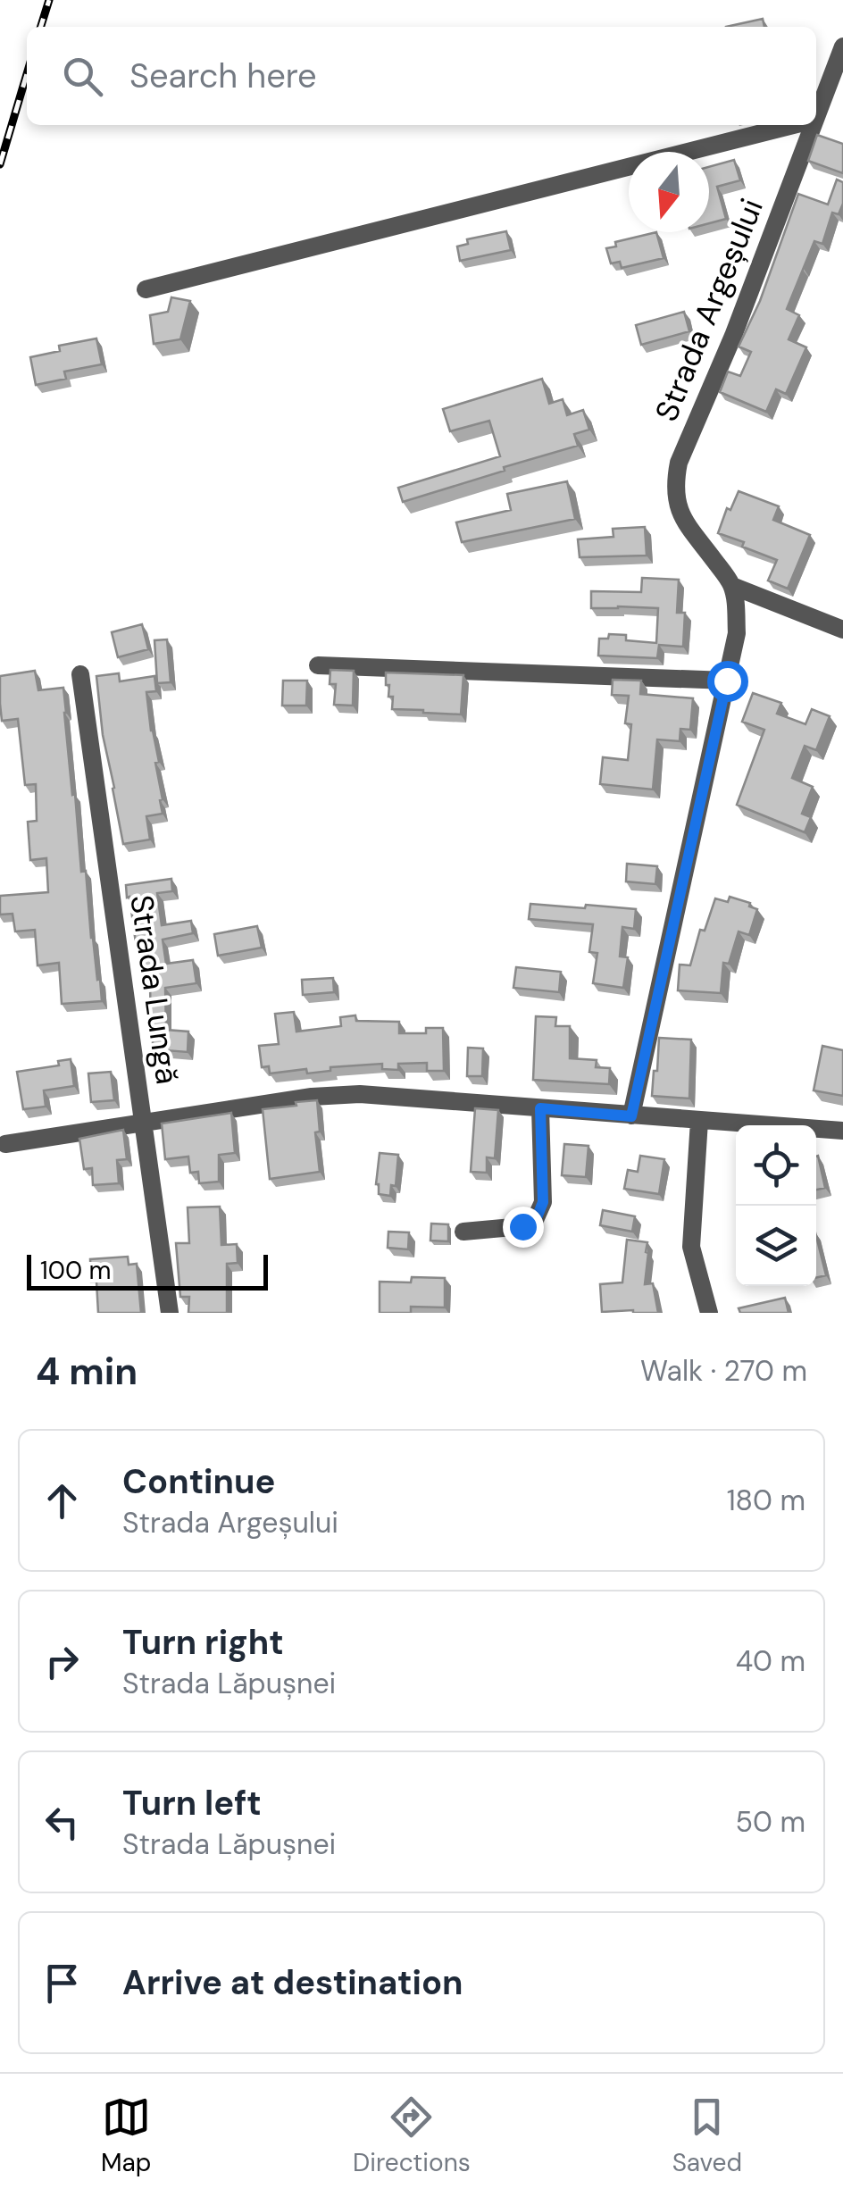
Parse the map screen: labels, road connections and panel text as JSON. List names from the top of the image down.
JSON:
{
  "streets": {
    "street": ["Strada Argeșului", "Strada Lungă"]
  },
  "scale_bar": "100 m",
  "north": "bottom",
  "page": {
    "search": "Search here",
    "scale": "100 m",
    "heading": ["4 min", "Walk · 270 m"],
    "list": [
      ["Continue", "Strada Argeșului", "180 m"],
      ["Turn right", "Strada Lăpușnei", "40 m"],
      ["Turn left", "Strada Lăpușnei", "50 m"],
      "Arrive at destination"
    ],
    "nav": ["Map", "Directions", "Saved"]
  }
}
